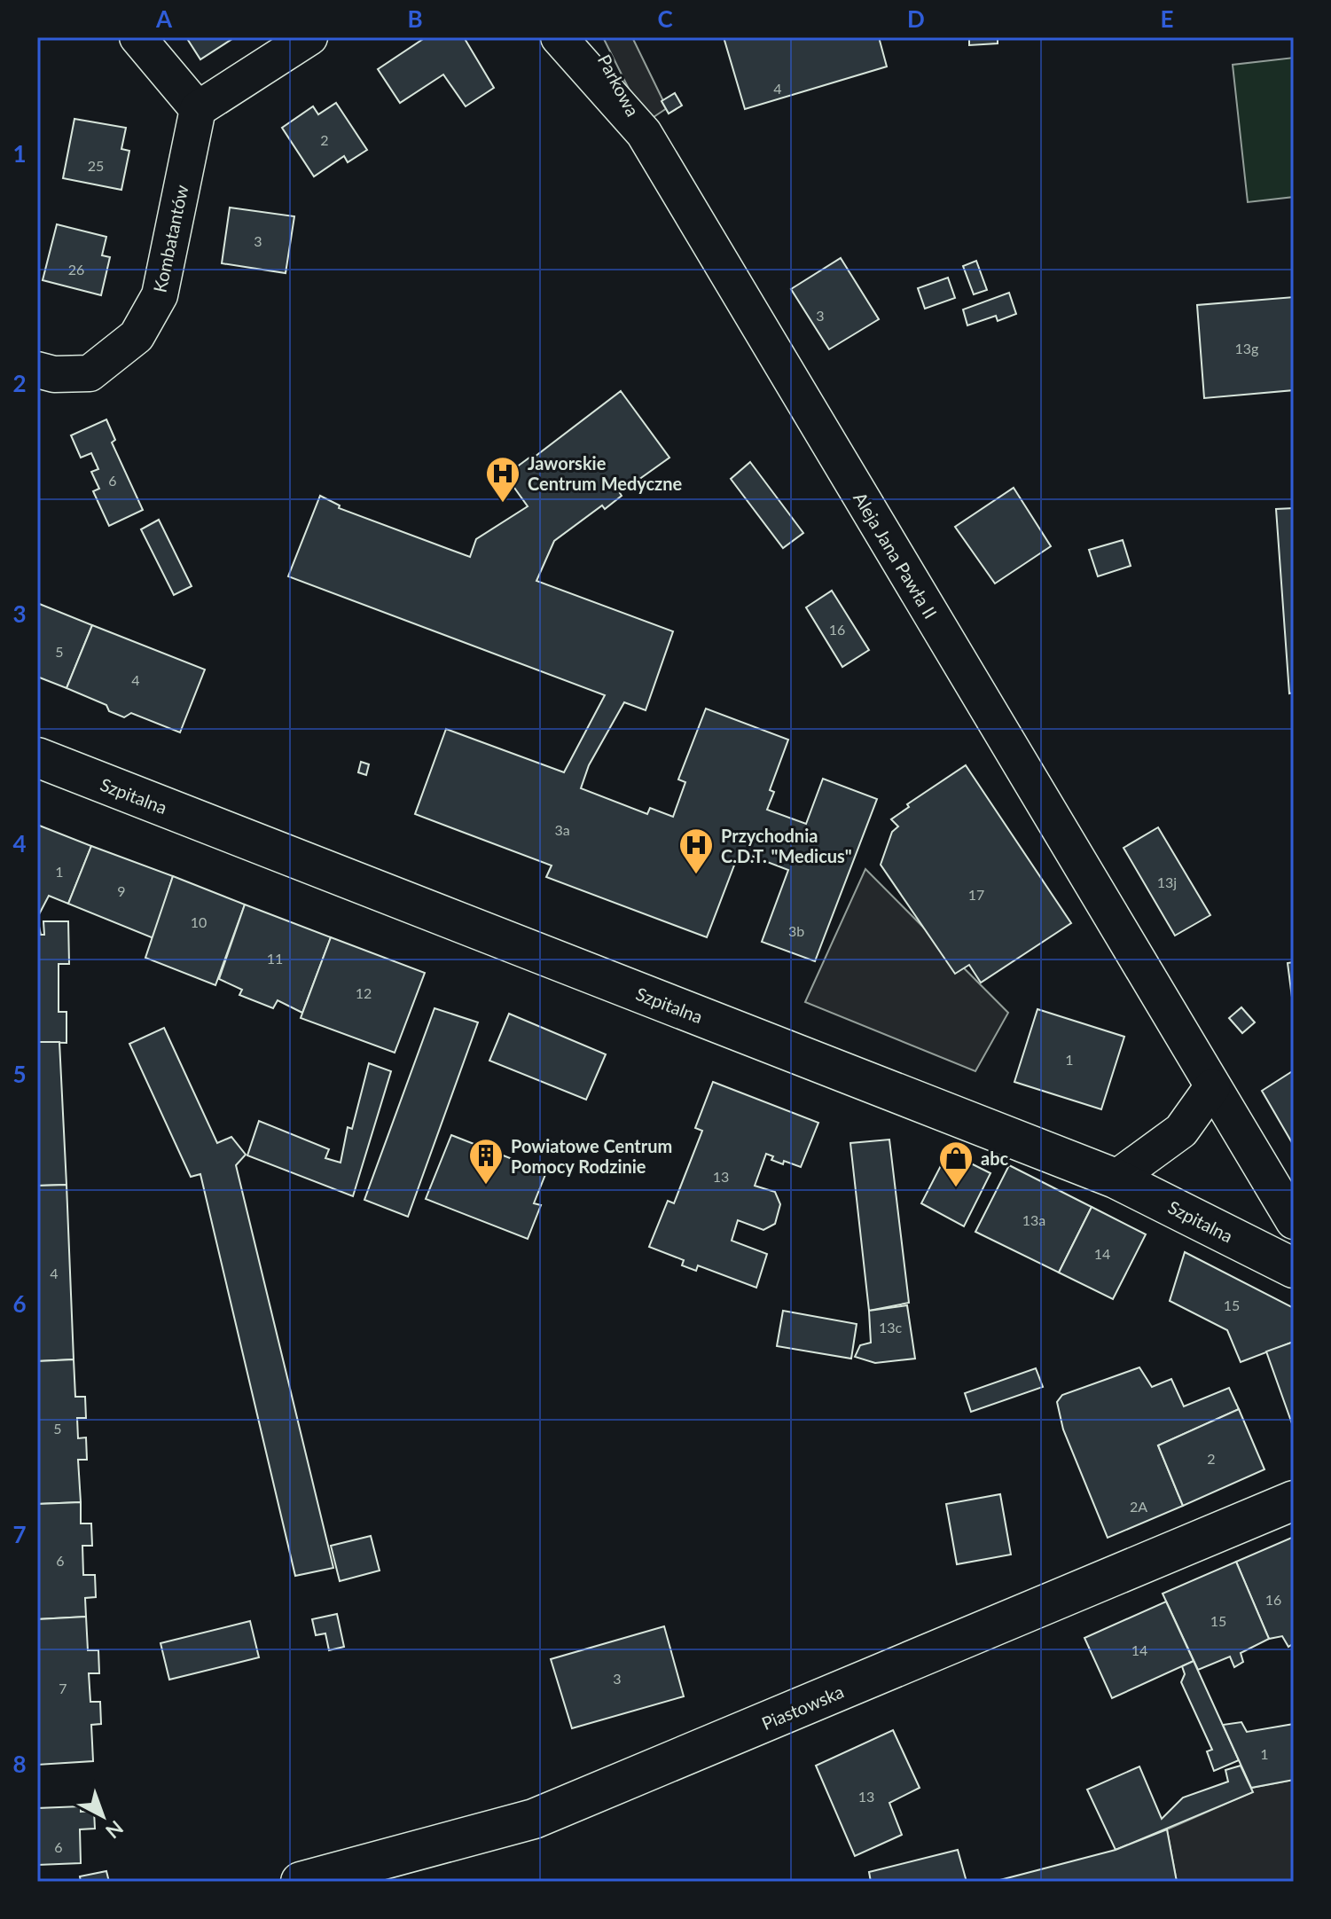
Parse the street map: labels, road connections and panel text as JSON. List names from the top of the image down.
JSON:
{
  "streets": {
    "street": [
      "Parkowa",
      "Kombatantów",
      "Aleja Jana Pawła II",
      "Szpitalna",
      "Piastowska"
    ]
  },
  "crossings": [
    ["Parkowa", "Aleja Jana Pawła II"]
  ],
  "places": {
    "hospital": ["Jaworskie Centrum Medyczne", "Przychodnia C.D.T. \"Medicus\""],
    "building": ["Powiatowe Centrum Pomocy Rodzinie"],
    "shop": ["abc"]
  },
  "house_numbers": [
    "4",
    "2",
    "25",
    "3",
    "26",
    "3",
    "13g",
    "6",
    "16",
    "5",
    "4",
    "3a",
    "1",
    "13j",
    "9",
    "17",
    "10",
    "3b",
    "11",
    "12",
    "1",
    "13",
    "13a",
    "14",
    "4",
    "15",
    "13c",
    "5",
    "2",
    "2A",
    "6",
    "16",
    "15",
    "14",
    "3",
    "7",
    "1",
    "13",
    "6"
  ],
  "north": "bottom right",
  "grid": {
    "columns": [
      "A",
      "B",
      "C",
      "D",
      "E"
    ],
    "rows": [
      "1",
      "2",
      "3",
      "4",
      "5",
      "6",
      "7",
      "8"
    ]
  }
}
